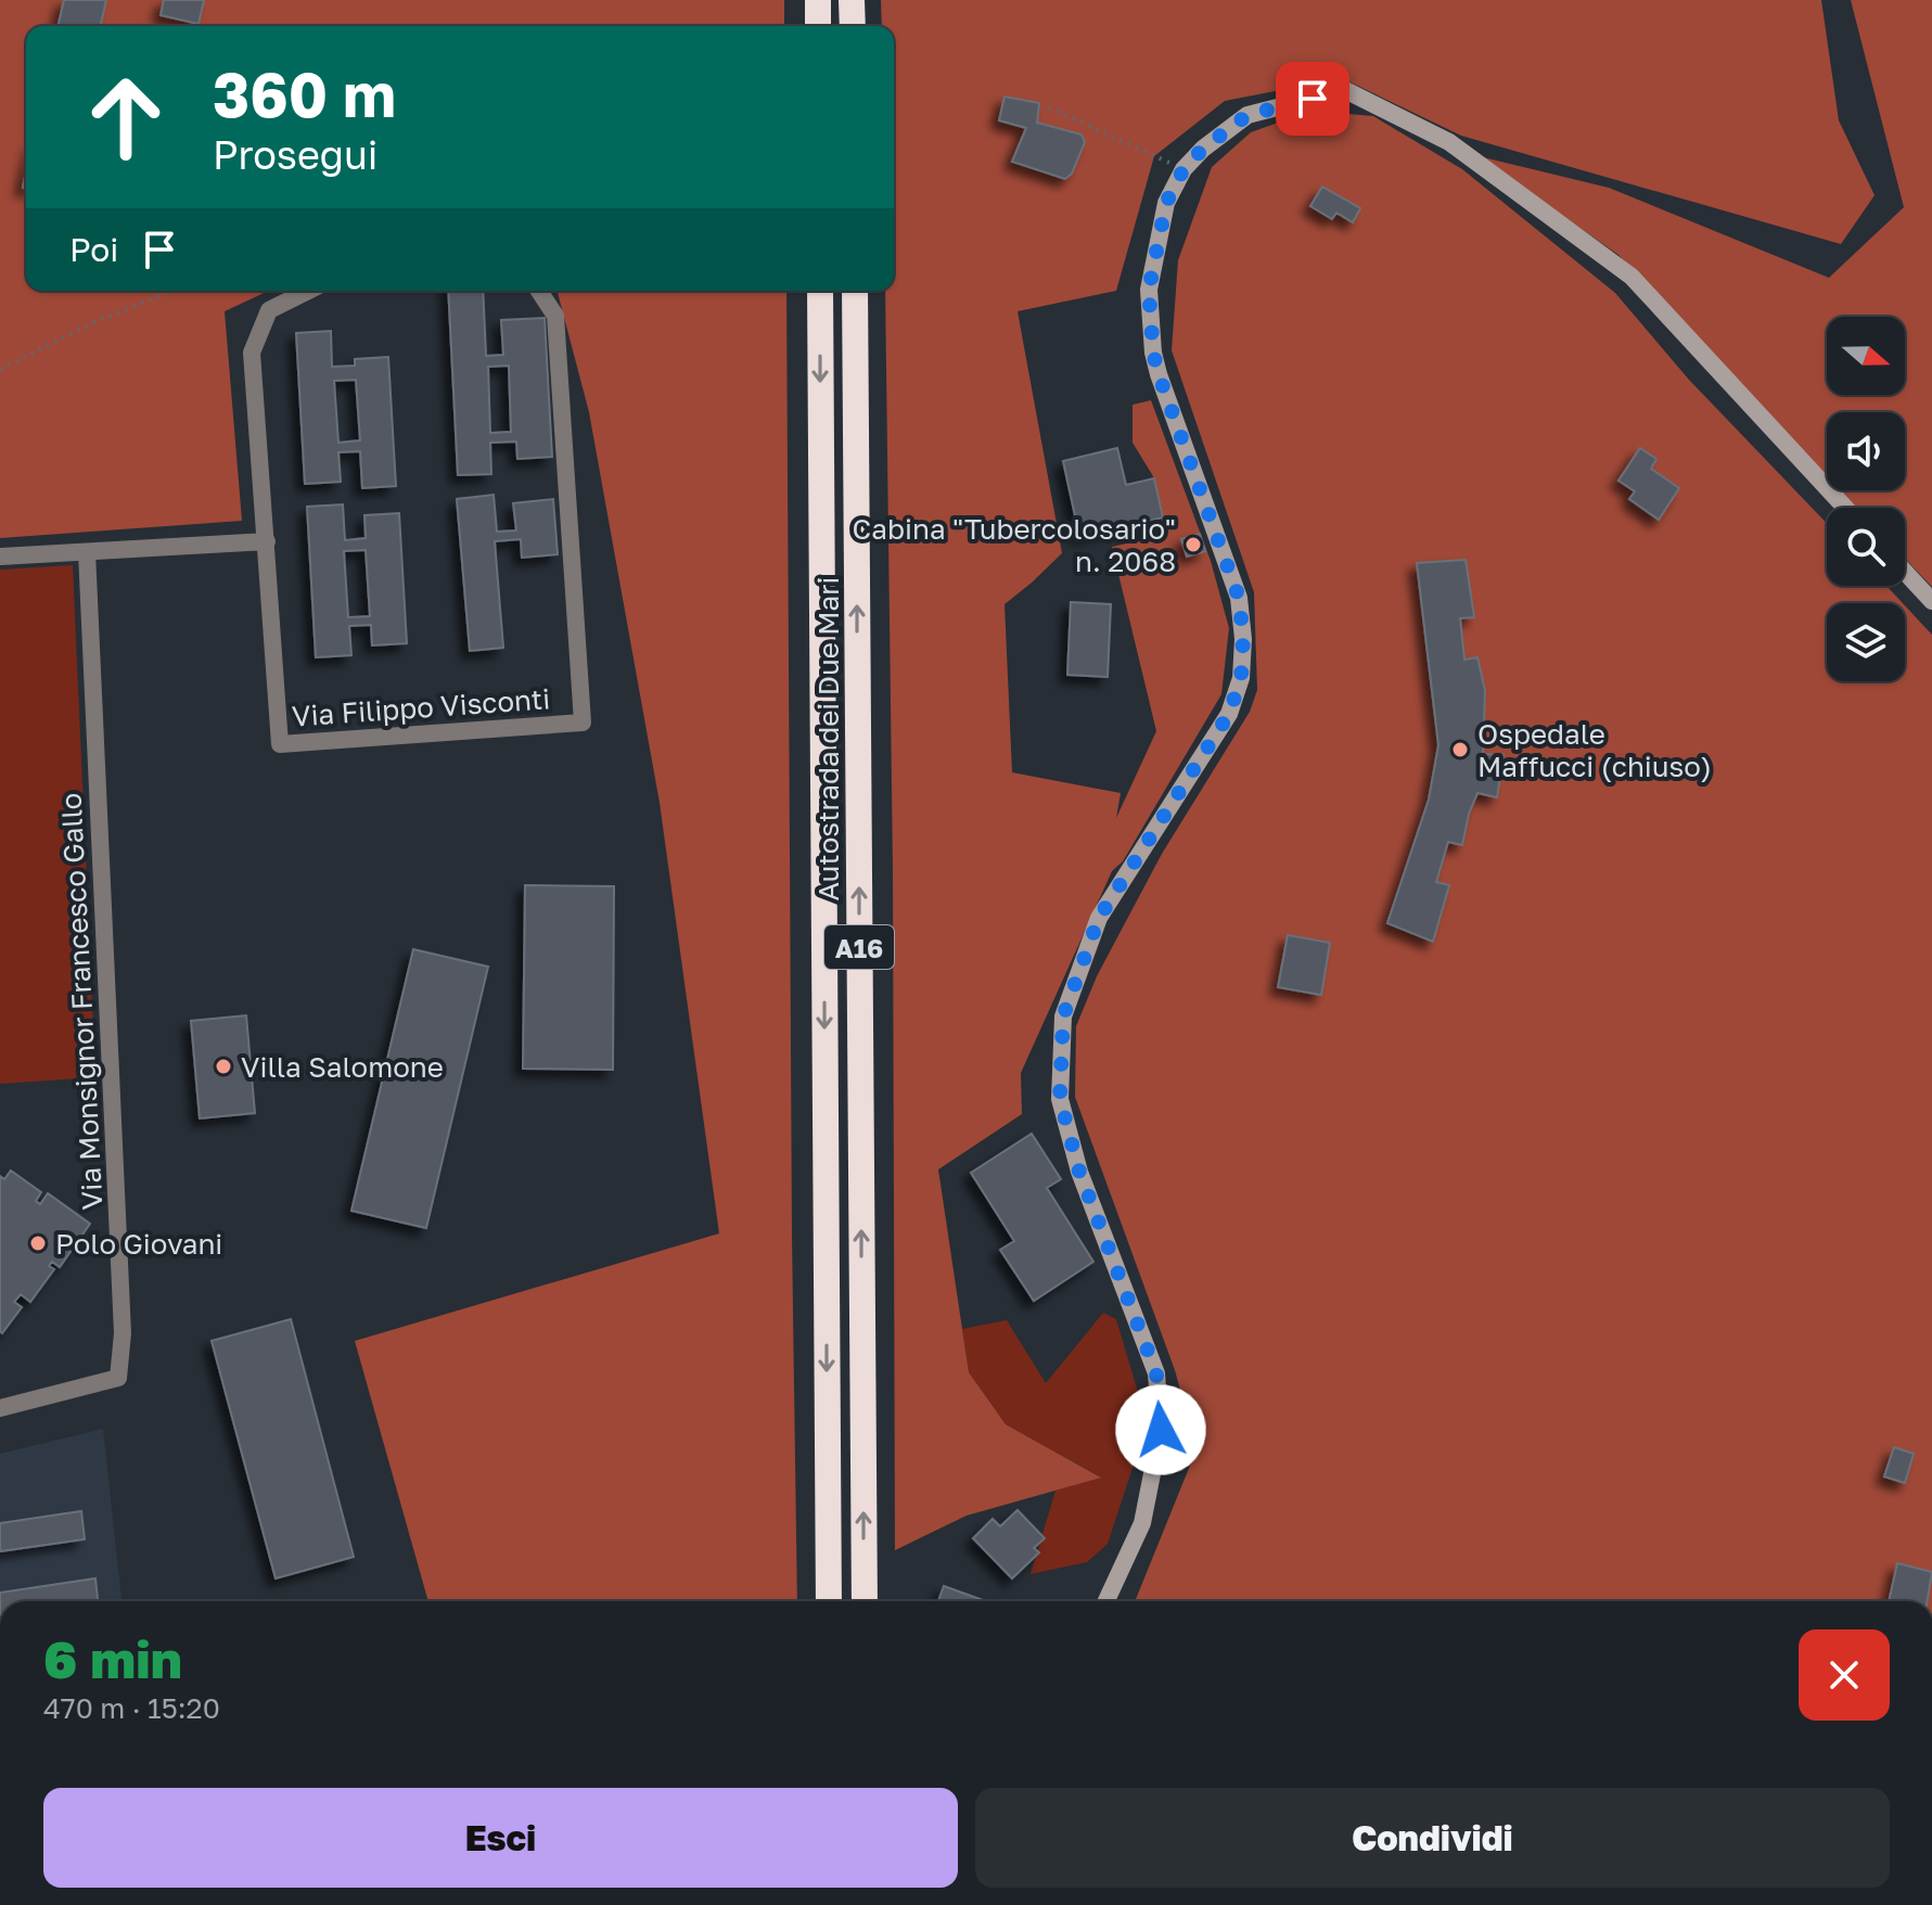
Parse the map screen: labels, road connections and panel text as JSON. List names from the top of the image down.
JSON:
{
  "streets": {
    "highway": ["Autostrada dei Due Mari", "A16"],
    "street": ["Via Filippo Visconti", "Via Monsignor Francesco Gallo"]
  },
  "places": [
    "Cabina \"Tubercolosario\" n. 2068",
    "Ospedale Maffucci (chiuso)",
    "Villa Salomone",
    "Polo Giovani"
  ],
  "north": "right",
  "page": {
    "turn": ["360 m", "Prosegui"],
    "then": "Poi",
    "heading": ["6 min", "470 m · 15:20"],
    "buttons": ["Esci", "Condividi"]
  }
}
